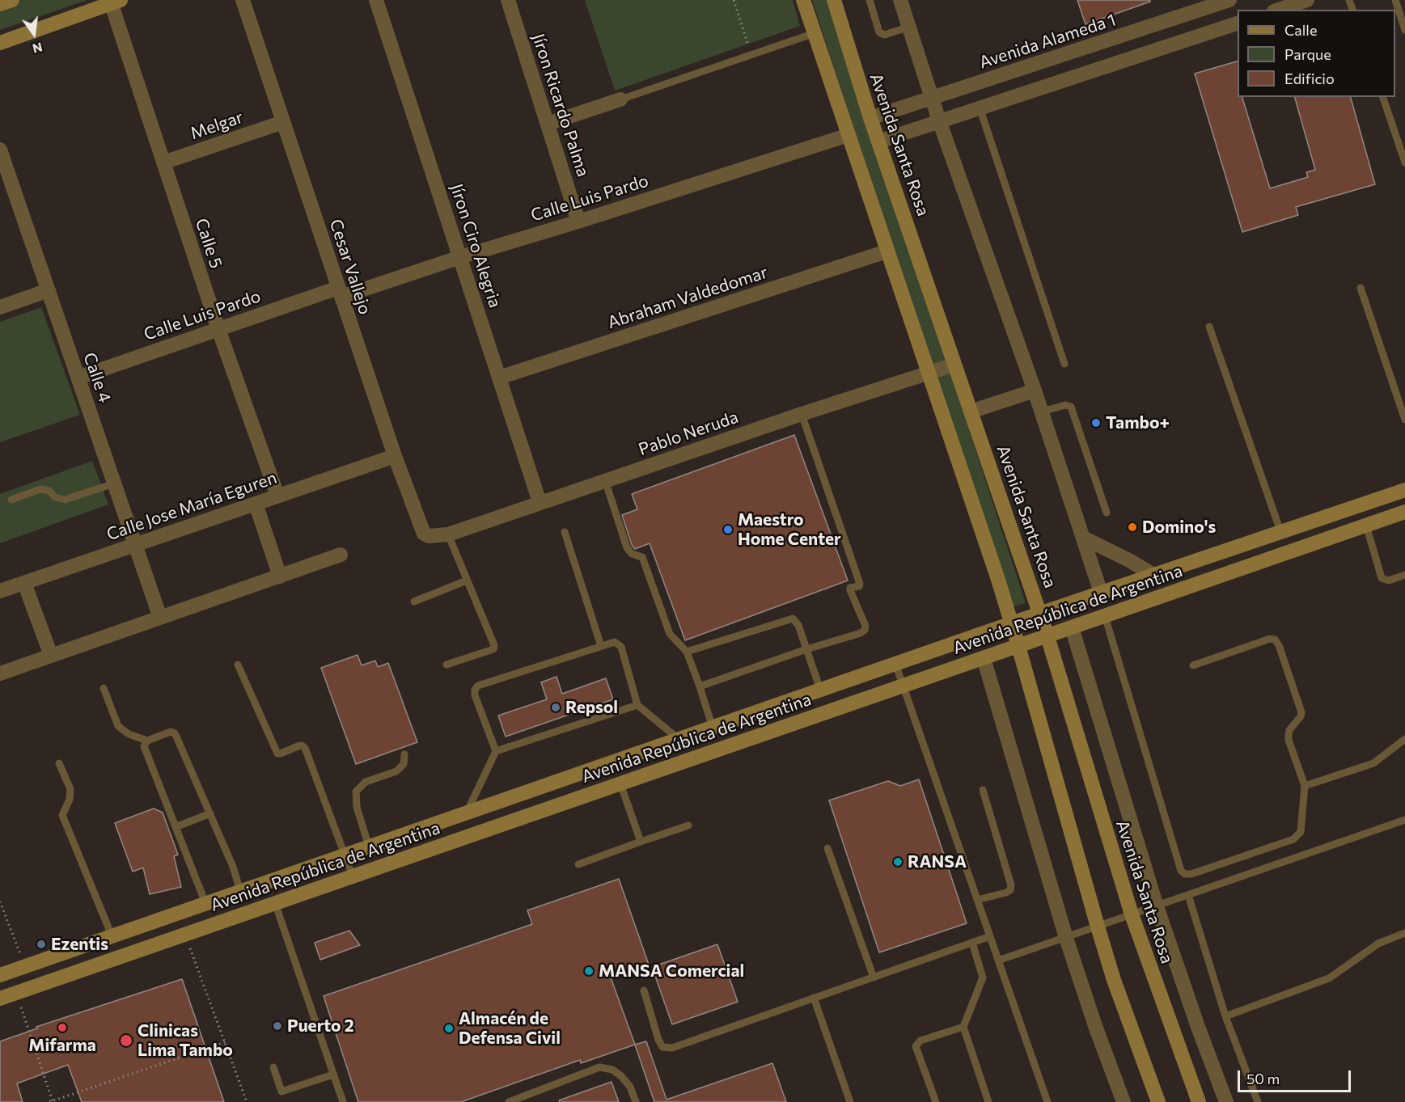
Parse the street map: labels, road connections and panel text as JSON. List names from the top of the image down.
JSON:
{
  "streets": {
    "main road": ["Avenida Santa Rosa", "Avenida República de Argentina"],
    "street": [
      "Avenida Alameda 1",
      "Jíron Ricardo Palma",
      "Melgar",
      "Calle Luis Pardo",
      "Calle 5",
      "Jíron Ciro Alegria",
      "Cesar Vallejo",
      "Abraham Valdedomar",
      "Calle 4",
      "Pablo Neruda",
      "Calle Jose María Eguren"
    ]
  },
  "crossings": [
    ["Avenida Alameda 1", "Avenida Santa Rosa"],
    ["Jíron Ricardo Palma", "Calle Luis Pardo"],
    ["Melgar", "Calle 5"],
    ["Melgar", "Cesar Vallejo"],
    ["Avenida Santa Rosa", "Pablo Neruda"],
    ["Avenida Santa Rosa", "Avenida República de Argentina"],
    ["Calle Luis Pardo", "Calle 5"],
    ["Calle Luis Pardo", "Jíron Ciro Alegria"],
    ["Calle Luis Pardo", "Cesar Vallejo"],
    ["Calle Luis Pardo", "Calle 4"],
    ["Calle 5", "Calle Jose María Eguren"],
    ["Jíron Ciro Alegria", "Abraham Valdedomar"],
    ["Jíron Ciro Alegria", "Pablo Neruda"],
    ["Cesar Vallejo", "Pablo Neruda"],
    ["Cesar Vallejo", "Calle Jose María Eguren"],
    ["Calle 4", "Calle Jose María Eguren"]
  ],
  "places": [
    "Tambo+",
    "Domino's",
    "Maestro Home Center",
    "Repsol",
    "RANSA",
    "Ezentis",
    "MANSA Comercial",
    "Puerto 2",
    "Mifarma",
    "Almacén de Defensa Civil",
    "Clinicas Lima Tambo"
  ],
  "legend": ["Calle", "Parque", "Edificio"],
  "scale_bar": "50 m",
  "north": "bottom"
}
